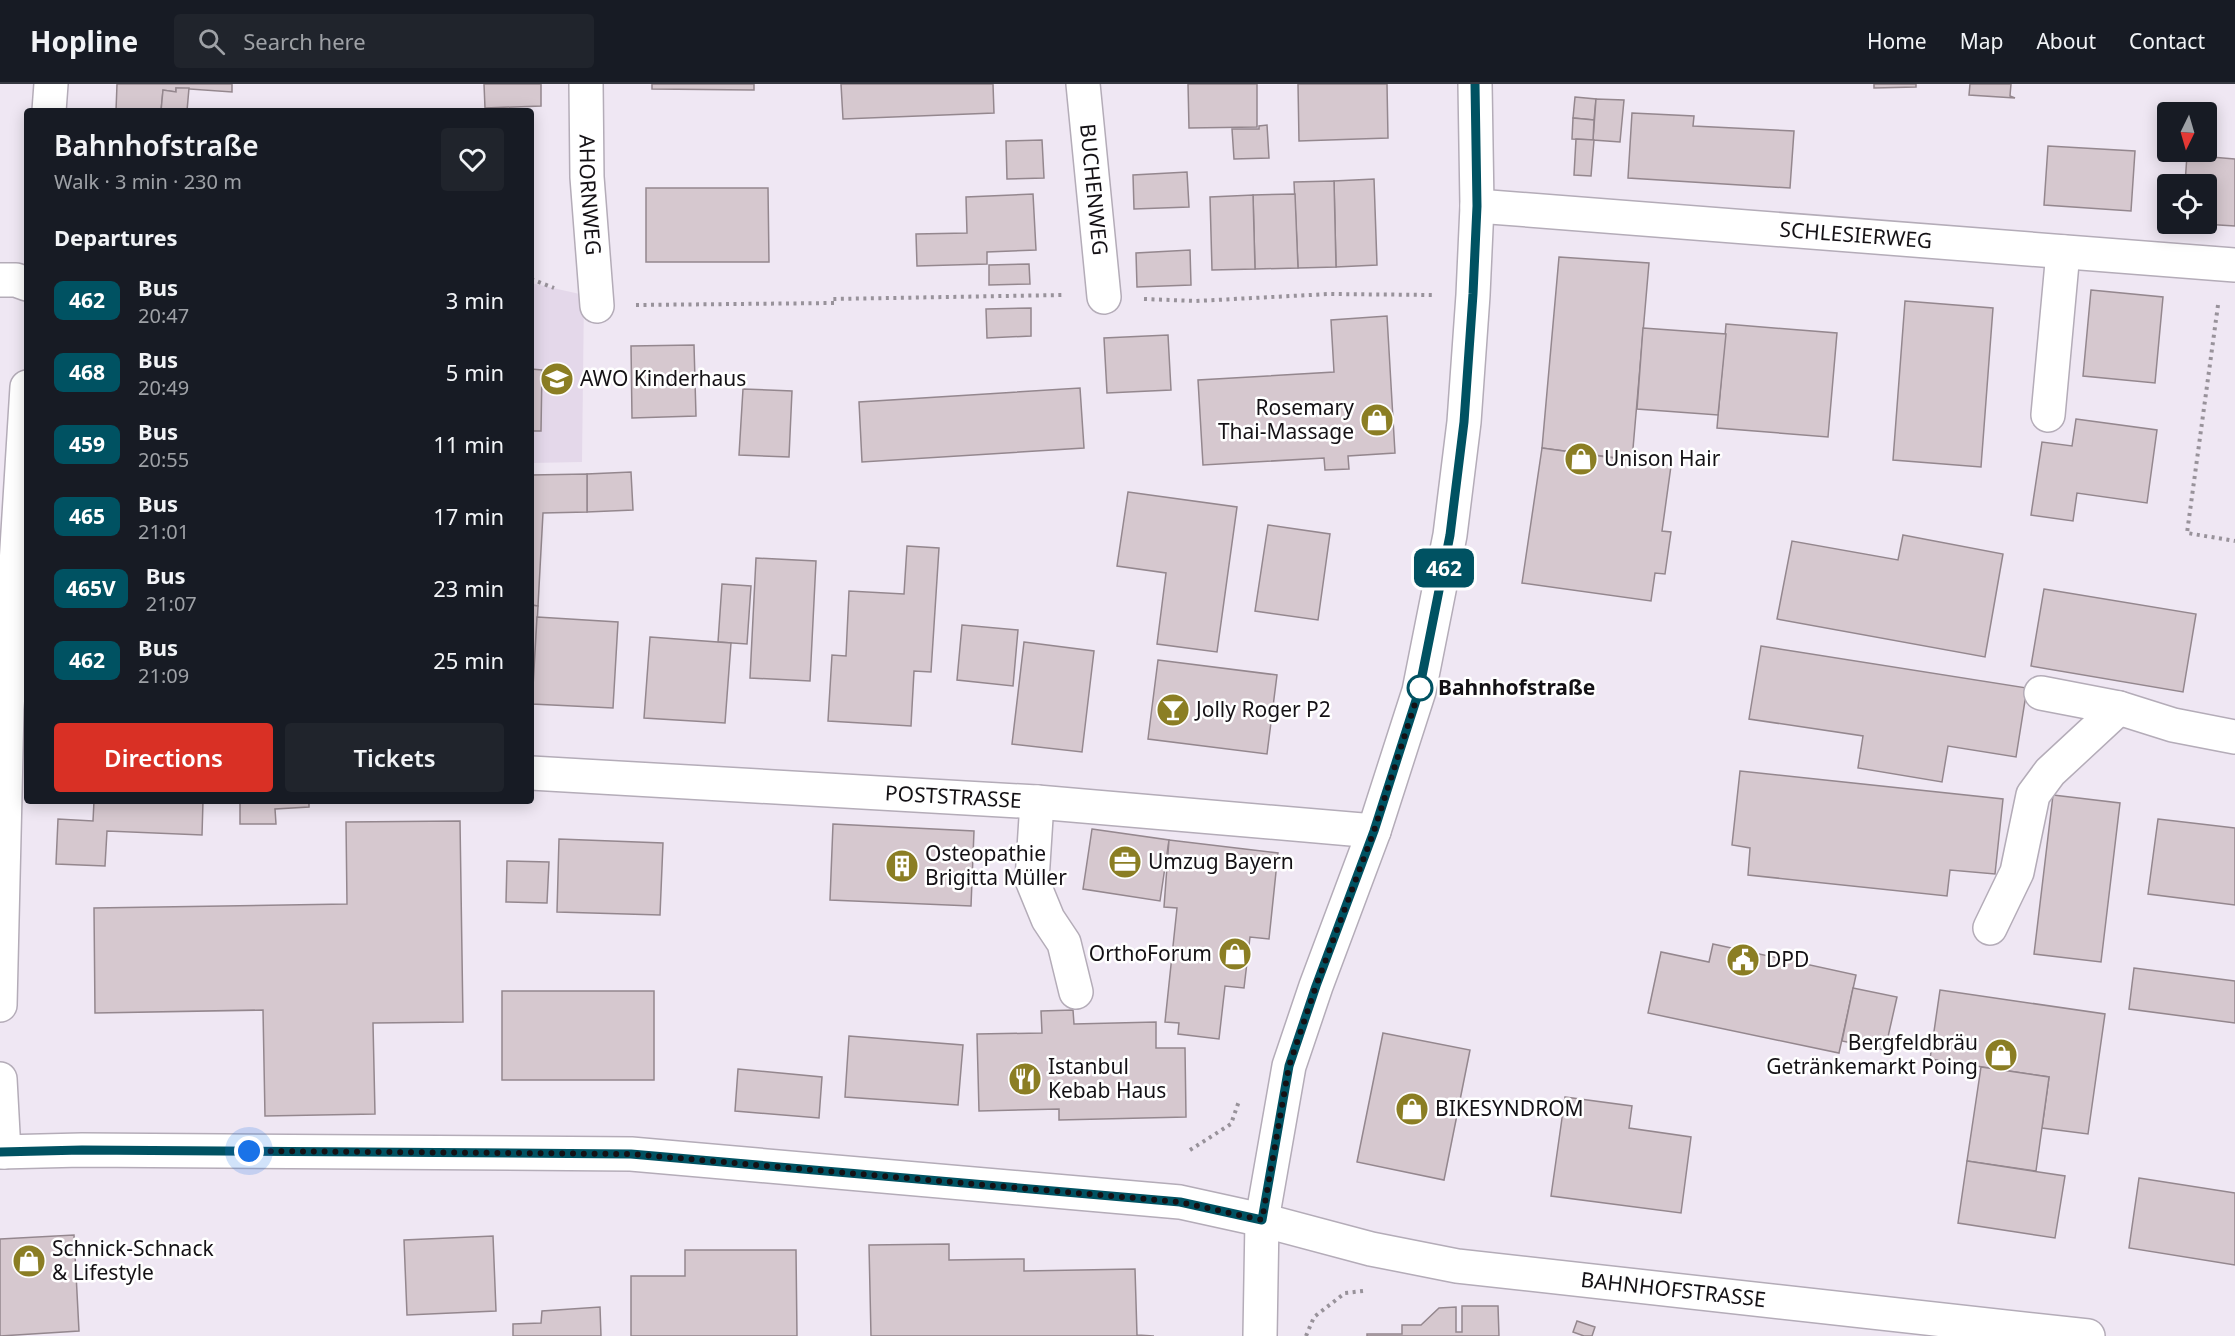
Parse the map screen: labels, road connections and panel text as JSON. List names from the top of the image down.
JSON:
{
  "streets": {
    "street": [
      "BUCHENWEG",
      "AHORNWEG",
      "SCHLESIERWEG",
      "POSTSTRASSE",
      "BAHNHOFSTRASSE"
    ]
  },
  "places": {
    "school or university": ["AWO Kinderhaus"],
    "shop": [
      "Rosemary Thai-Massage",
      "Unison Hair",
      "OrthoForum",
      "Bergfeldbräu Getränkemarkt Poing",
      "BIKESYNDROM",
      "Schnick-Schnack & Lifestyle"
    ],
    "other": ["Bahnhofstraße"],
    "bar": ["Jolly Roger P2"],
    "office": ["Umzug Bayern"],
    "building": ["Osteopathie Brigitta Müller"],
    "public building": ["DPD"],
    "restaurant": ["Istanbul Kebab Haus"]
  },
  "lines": ["bus line 462"],
  "north": "bottom",
  "page": {
    "header": "Hopline",
    "search": "Search here",
    "nav": [
      "Home",
      "Map",
      "About",
      "Contact"
    ],
    "on_map": "462",
    "heading": [
      ["Bahnhofstraße", "Walk · 3 min · 230 m"],
      "Departures"
    ],
    "list": [
      {
        "mark": "462",
        "name": "Bus",
        "note": "20:47",
        "value": "3 min"
      },
      {
        "mark": "468",
        "name": "Bus",
        "note": "20:49",
        "value": "5 min"
      },
      {
        "mark": "459",
        "name": "Bus",
        "note": "20:55",
        "value": "11 min"
      },
      {
        "mark": "465",
        "name": "Bus",
        "note": "21:01",
        "value": "17 min"
      },
      {
        "mark": "465V",
        "name": "Bus",
        "note": "21:07",
        "value": "23 min"
      },
      {
        "mark": "462",
        "name": "Bus",
        "note": "21:09",
        "value": "25 min"
      }
    ],
    "buttons": ["Directions", "Tickets"]
  }
}
